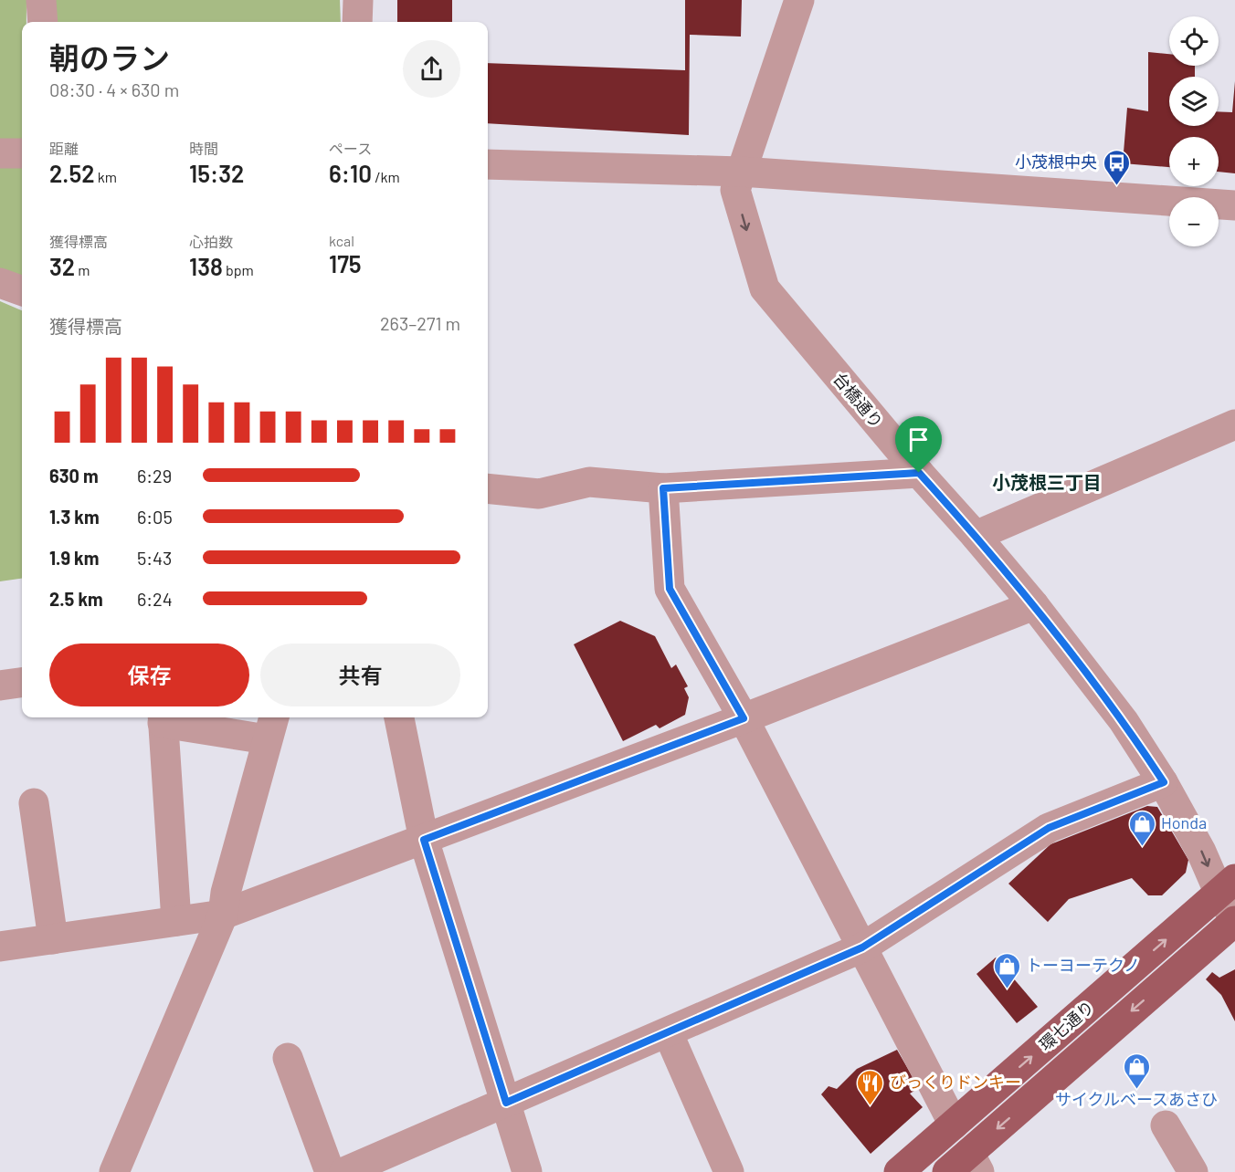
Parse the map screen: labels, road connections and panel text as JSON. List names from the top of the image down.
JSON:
{
  "streets": {
    "main road": ["環七通り"],
    "street": ["台橋通り"]
  },
  "crossings": [
    ["台橋通り", "環七通り"]
  ],
  "one_way": ["台橋通り"],
  "districts": ["小茂根三丁目"],
  "places": {
    "bus stop": ["小茂根中央"],
    "shop": ["Honda", "トーヨーテクノ", "サイクルベースあさひ"],
    "restaurant": ["びっくりドンキー"]
  },
  "page": {
    "map_buttons": ["+", "−"],
    "heading": ["朝のラン", "08:30 · 4 × 630 m"],
    "stats": [
      ["距離", "2.52 km"],
      ["時間", "15:32"],
      ["ペース", "6:10 /km"],
      ["獲得標高", "32 m"],
      ["心拍数", "138 bpm"],
      ["kcal", "175"]
    ],
    "chart": ["獲得標高", "263–271 m"],
    "list": [
      {
        "name": "630 m",
        "note": "6:29"
      },
      {
        "name": "1.3 km",
        "note": "6:05"
      },
      {
        "name": "1.9 km",
        "note": "5:43"
      },
      {
        "name": "2.5 km",
        "note": "6:24"
      }
    ],
    "buttons": ["保存", "共有"]
  }
}
